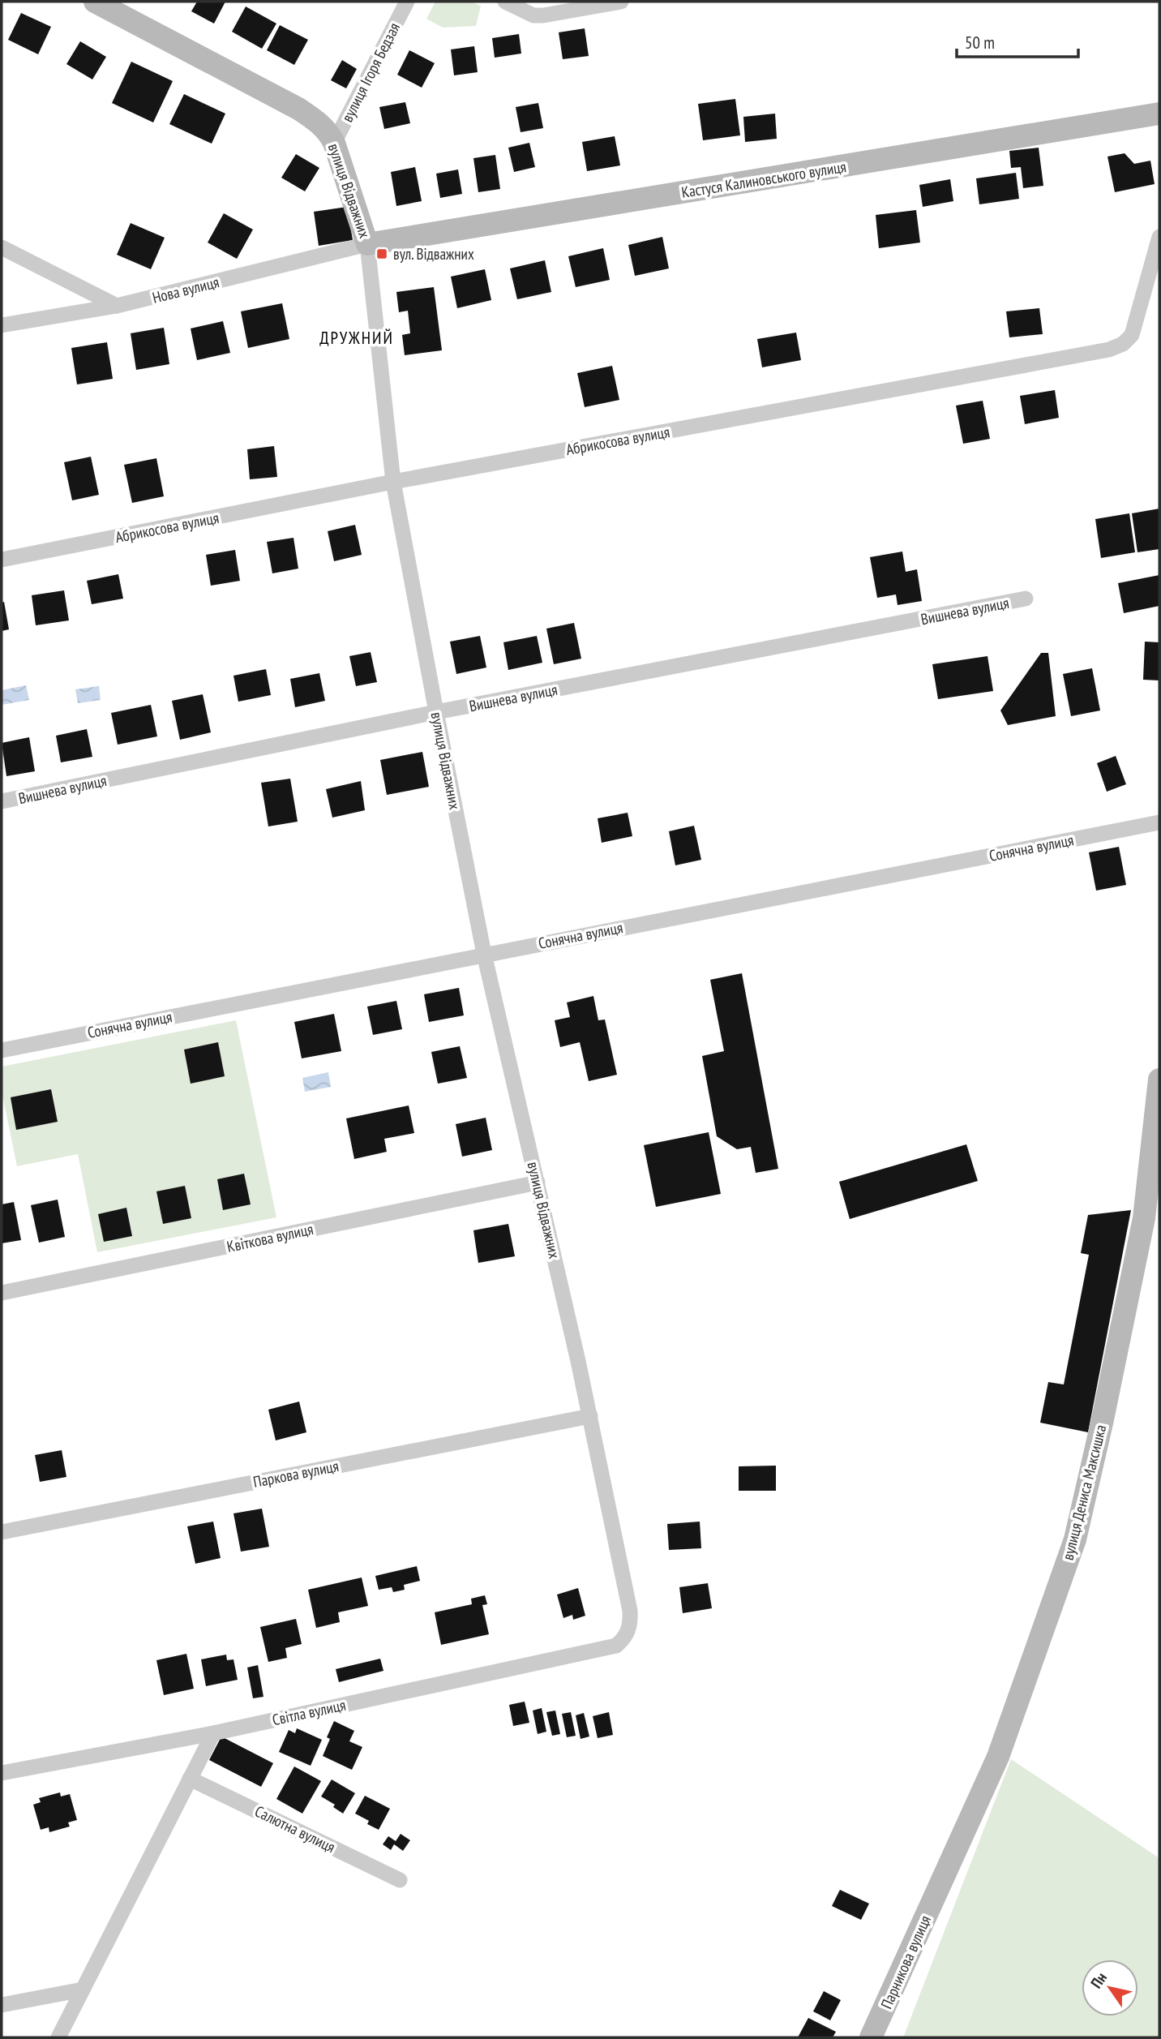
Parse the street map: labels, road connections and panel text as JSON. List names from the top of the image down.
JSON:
{
  "streets": {
    "street": [
      "вулиця Ігоря Бедзая",
      "Кастуся Калиновського вулиця",
      "вулиця Відважних",
      "Нова вулиця",
      "Абрикосова вулиця",
      "Вишнева вулиця",
      "Сонячна вулиця",
      "Квіткова вулиця",
      "Паркова вулиця",
      "вулиця Дениса Максишка",
      "Світла вулиця",
      "Салютна вулиця",
      "Парникова вулиця"
    ]
  },
  "crossings": [
    ["вулиця Ігоря Бедзая", "вулиця Відважних"],
    ["Кастуся Калиновського вулиця", "вулиця Відважних"],
    ["Кастуся Калиновського вулиця", "Нова вулиця"],
    ["вулиця Відважних", "Нова вулиця"],
    ["вулиця Відважних", "Абрикосова вулиця"],
    ["вулиця Відважних", "Вишнева вулиця"],
    ["вулиця Відважних", "Сонячна вулиця"],
    ["вулиця Відважних", "Квіткова вулиця"],
    ["вулиця Відважних", "Паркова вулиця"],
    ["вулиця Відважних", "Світла вулиця"],
    ["вулиця Дениса Максишка", "Парникова вулиця"]
  ],
  "districts": ["ДРУЖНИЙ"],
  "places": {
    "transit": ["вул. Відважних"]
  },
  "scale_bar": "50 m",
  "north": "top left"
}
